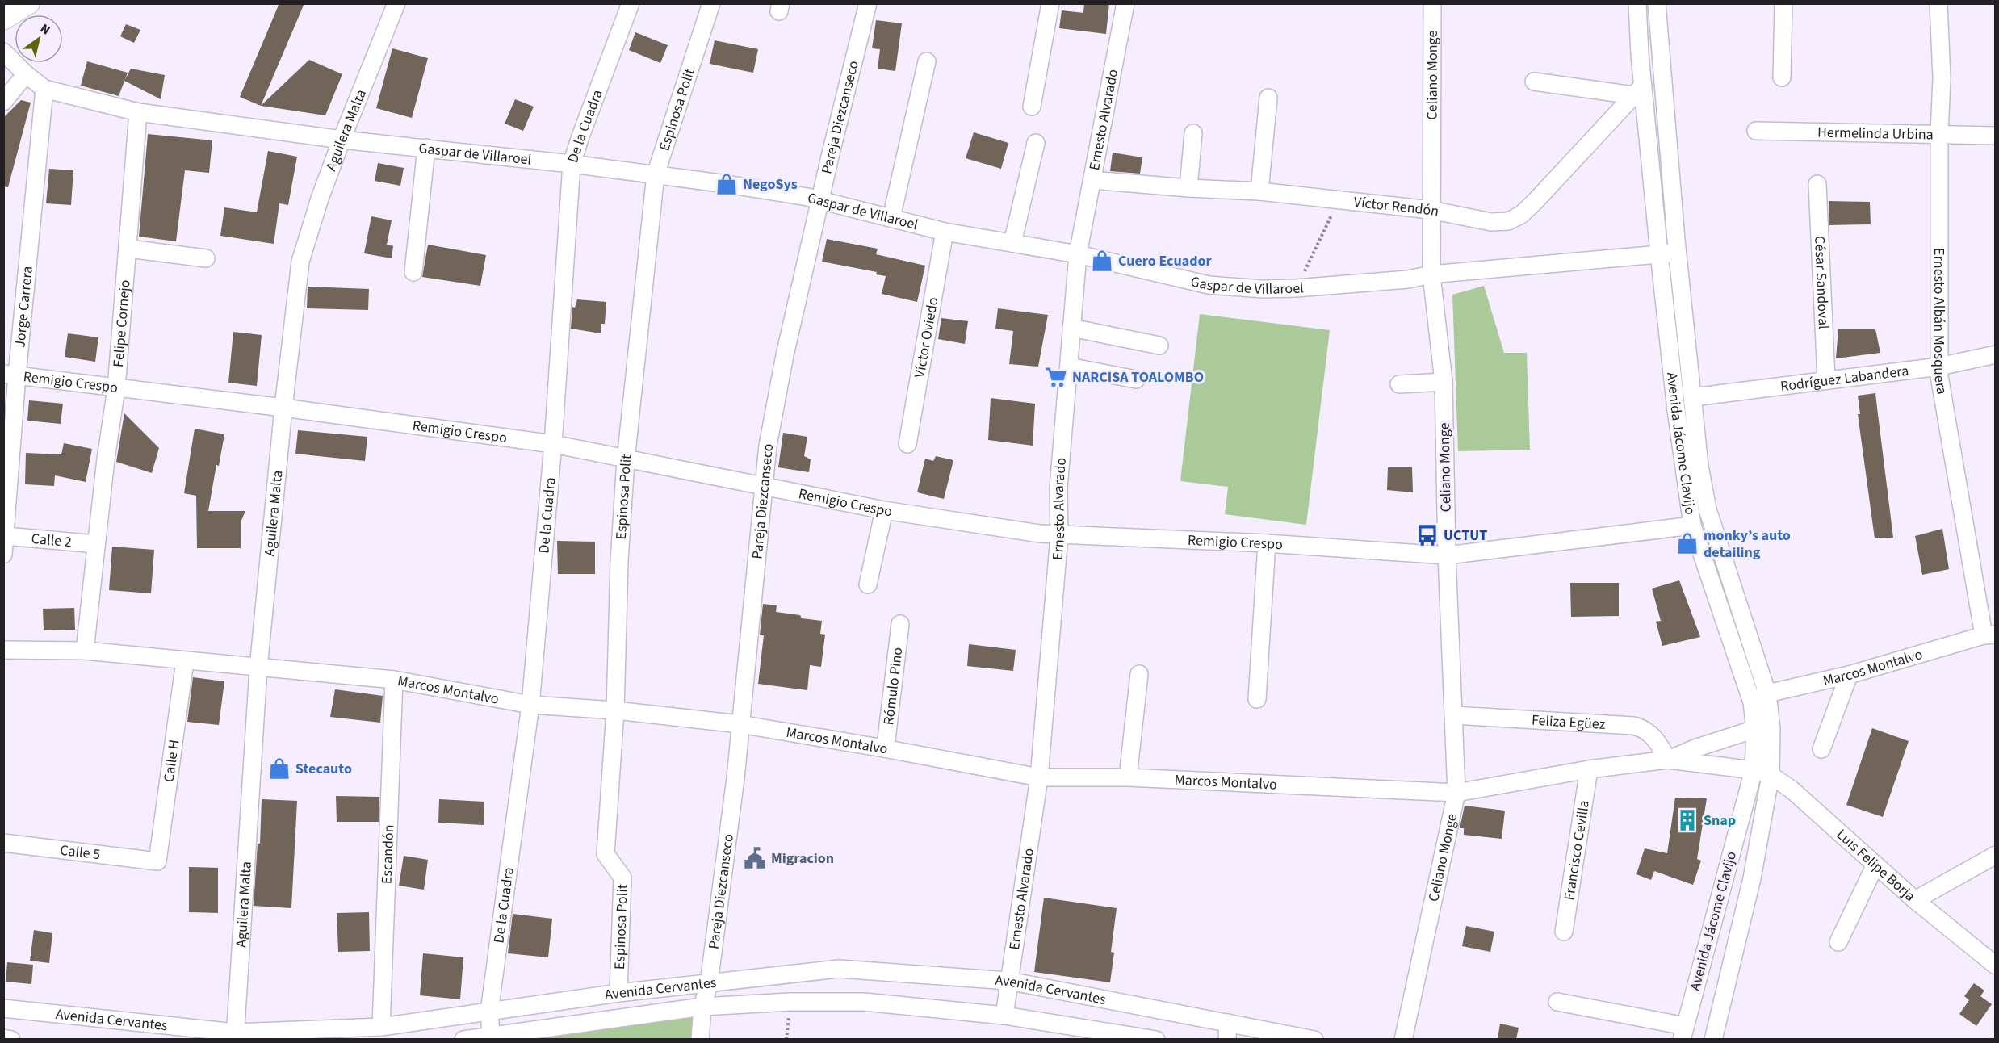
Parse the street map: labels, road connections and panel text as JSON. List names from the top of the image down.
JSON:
{
  "streets": {
    "street": [
      "Celiano Monge",
      "Espinosa Polit",
      "Pareja Diezcanseco",
      "Ernesto Alvarado",
      "De la Cuadra",
      "Aguilera Malta",
      "Hermelinda Urbina",
      "Gaspar de Villaroel",
      "Víctor Rendón",
      "César Sandoval",
      "Jorge Carrera",
      "Ernesto Albán Mosquera",
      "Felipe Cornejo",
      "Víctor Oviedo",
      "Rodríguez Labandera",
      "Remigio Crespo",
      "Avenida Jácome Clavijo",
      "Calle 2",
      "Marcos Montalvo",
      "Rómulo Pino",
      "Feliza Egüez",
      "Calle H",
      "Francisco Cevilla",
      "Calle 5",
      "Escandón",
      "Luis Felipe Borja",
      "Avenida Cervantes"
    ]
  },
  "crossings": [
    ["Celiano Monge", "Gaspar de Villaroel"],
    ["Celiano Monge", "Víctor Rendón"],
    ["Celiano Monge", "Remigio Crespo"],
    ["Celiano Monge", "Marcos Montalvo"],
    ["Celiano Monge", "Feliza Egüez"],
    ["Espinosa Polit", "Gaspar de Villaroel"],
    ["Espinosa Polit", "Remigio Crespo"],
    ["Espinosa Polit", "Marcos Montalvo"],
    ["Espinosa Polit", "Avenida Cervantes"],
    ["Pareja Diezcanseco", "Gaspar de Villaroel"],
    ["Pareja Diezcanseco", "Remigio Crespo"],
    ["Pareja Diezcanseco", "Marcos Montalvo"],
    ["Pareja Diezcanseco", "Avenida Cervantes"],
    ["Ernesto Alvarado", "Gaspar de Villaroel"],
    ["Ernesto Alvarado", "Víctor Rendón"],
    ["Ernesto Alvarado", "Remigio Crespo"],
    ["Ernesto Alvarado", "Marcos Montalvo"],
    ["Ernesto Alvarado", "Avenida Cervantes"],
    ["De la Cuadra", "Gaspar de Villaroel"],
    ["De la Cuadra", "Remigio Crespo"],
    ["De la Cuadra", "Marcos Montalvo"],
    ["De la Cuadra", "Avenida Cervantes"],
    ["Aguilera Malta", "Gaspar de Villaroel"],
    ["Aguilera Malta", "Remigio Crespo"],
    ["Aguilera Malta", "Marcos Montalvo"],
    ["Aguilera Malta", "Avenida Cervantes"],
    ["Hermelinda Urbina", "Ernesto Albán Mosquera"],
    ["Gaspar de Villaroel", "Jorge Carrera"],
    ["Gaspar de Villaroel", "Felipe Cornejo"],
    ["Gaspar de Villaroel", "Víctor Oviedo"],
    ["Gaspar de Villaroel", "Avenida Jácome Clavijo"],
    ["Víctor Rendón", "Avenida Jácome Clavijo"],
    ["César Sandoval", "Rodríguez Labandera"],
    ["Jorge Carrera", "Remigio Crespo"],
    ["Jorge Carrera", "Calle 2"],
    ["Ernesto Albán Mosquera", "Rodríguez Labandera"],
    ["Ernesto Albán Mosquera", "Marcos Montalvo"],
    ["Felipe Cornejo", "Remigio Crespo"],
    ["Felipe Cornejo", "Calle 2"],
    ["Felipe Cornejo", "Marcos Montalvo"],
    ["Rodríguez Labandera", "Avenida Jácome Clavijo"],
    ["Remigio Crespo", "Avenida Jácome Clavijo"],
    ["Avenida Jácome Clavijo", "Marcos Montalvo"],
    ["Avenida Jácome Clavijo", "Luis Felipe Borja"],
    ["Marcos Montalvo", "Rómulo Pino"],
    ["Marcos Montalvo", "Feliza Egüez"],
    ["Marcos Montalvo", "Calle H"],
    ["Marcos Montalvo", "Francisco Cevilla"],
    ["Marcos Montalvo", "Escandón"],
    ["Marcos Montalvo", "Luis Felipe Borja"],
    ["Calle H", "Calle 5"],
    ["Escandón", "Avenida Cervantes"]
  ],
  "places": {
    "shop": [
      "NegoSys",
      "Cuero Ecuador",
      "monky’s auto detailing",
      "Stecauto"
    ],
    "supermarket": ["NARCISA TOALOMBO"],
    "bus stop": ["UCTUT"],
    "building": ["Snap"],
    "public building": ["Migracion"]
  },
  "north": "top right"
}
